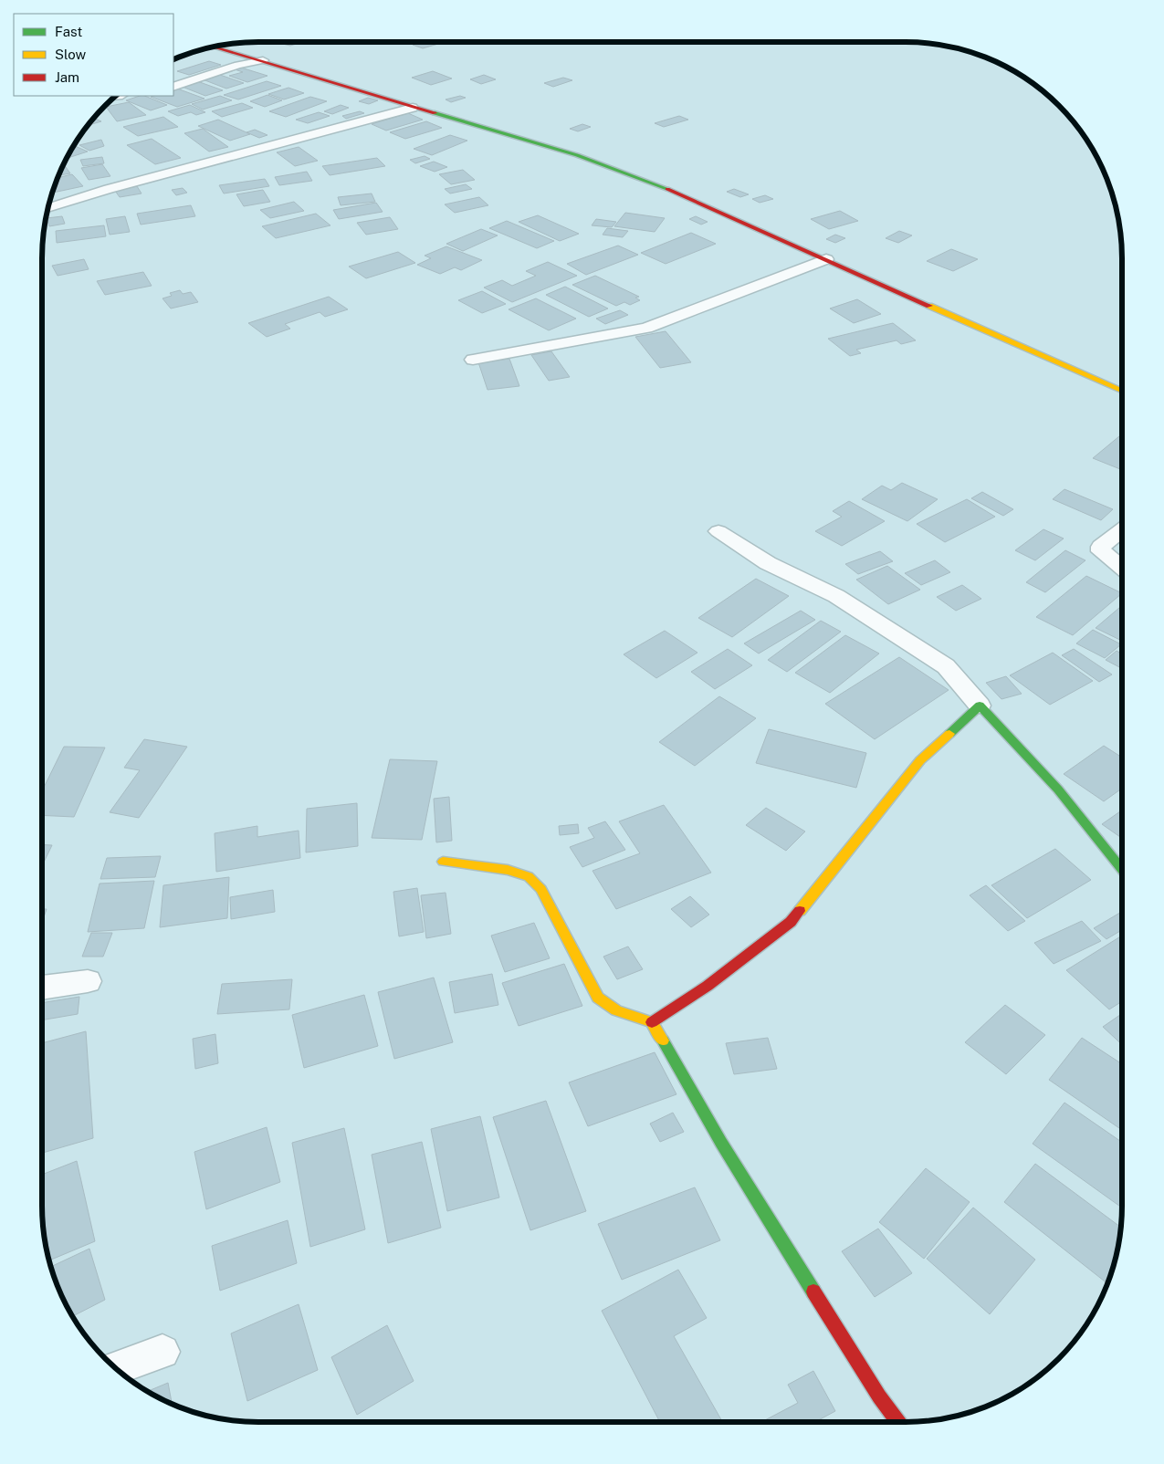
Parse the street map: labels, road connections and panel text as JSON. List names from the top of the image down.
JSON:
{
  "legend": ["Fast", "Slow", "Jam"]
}
